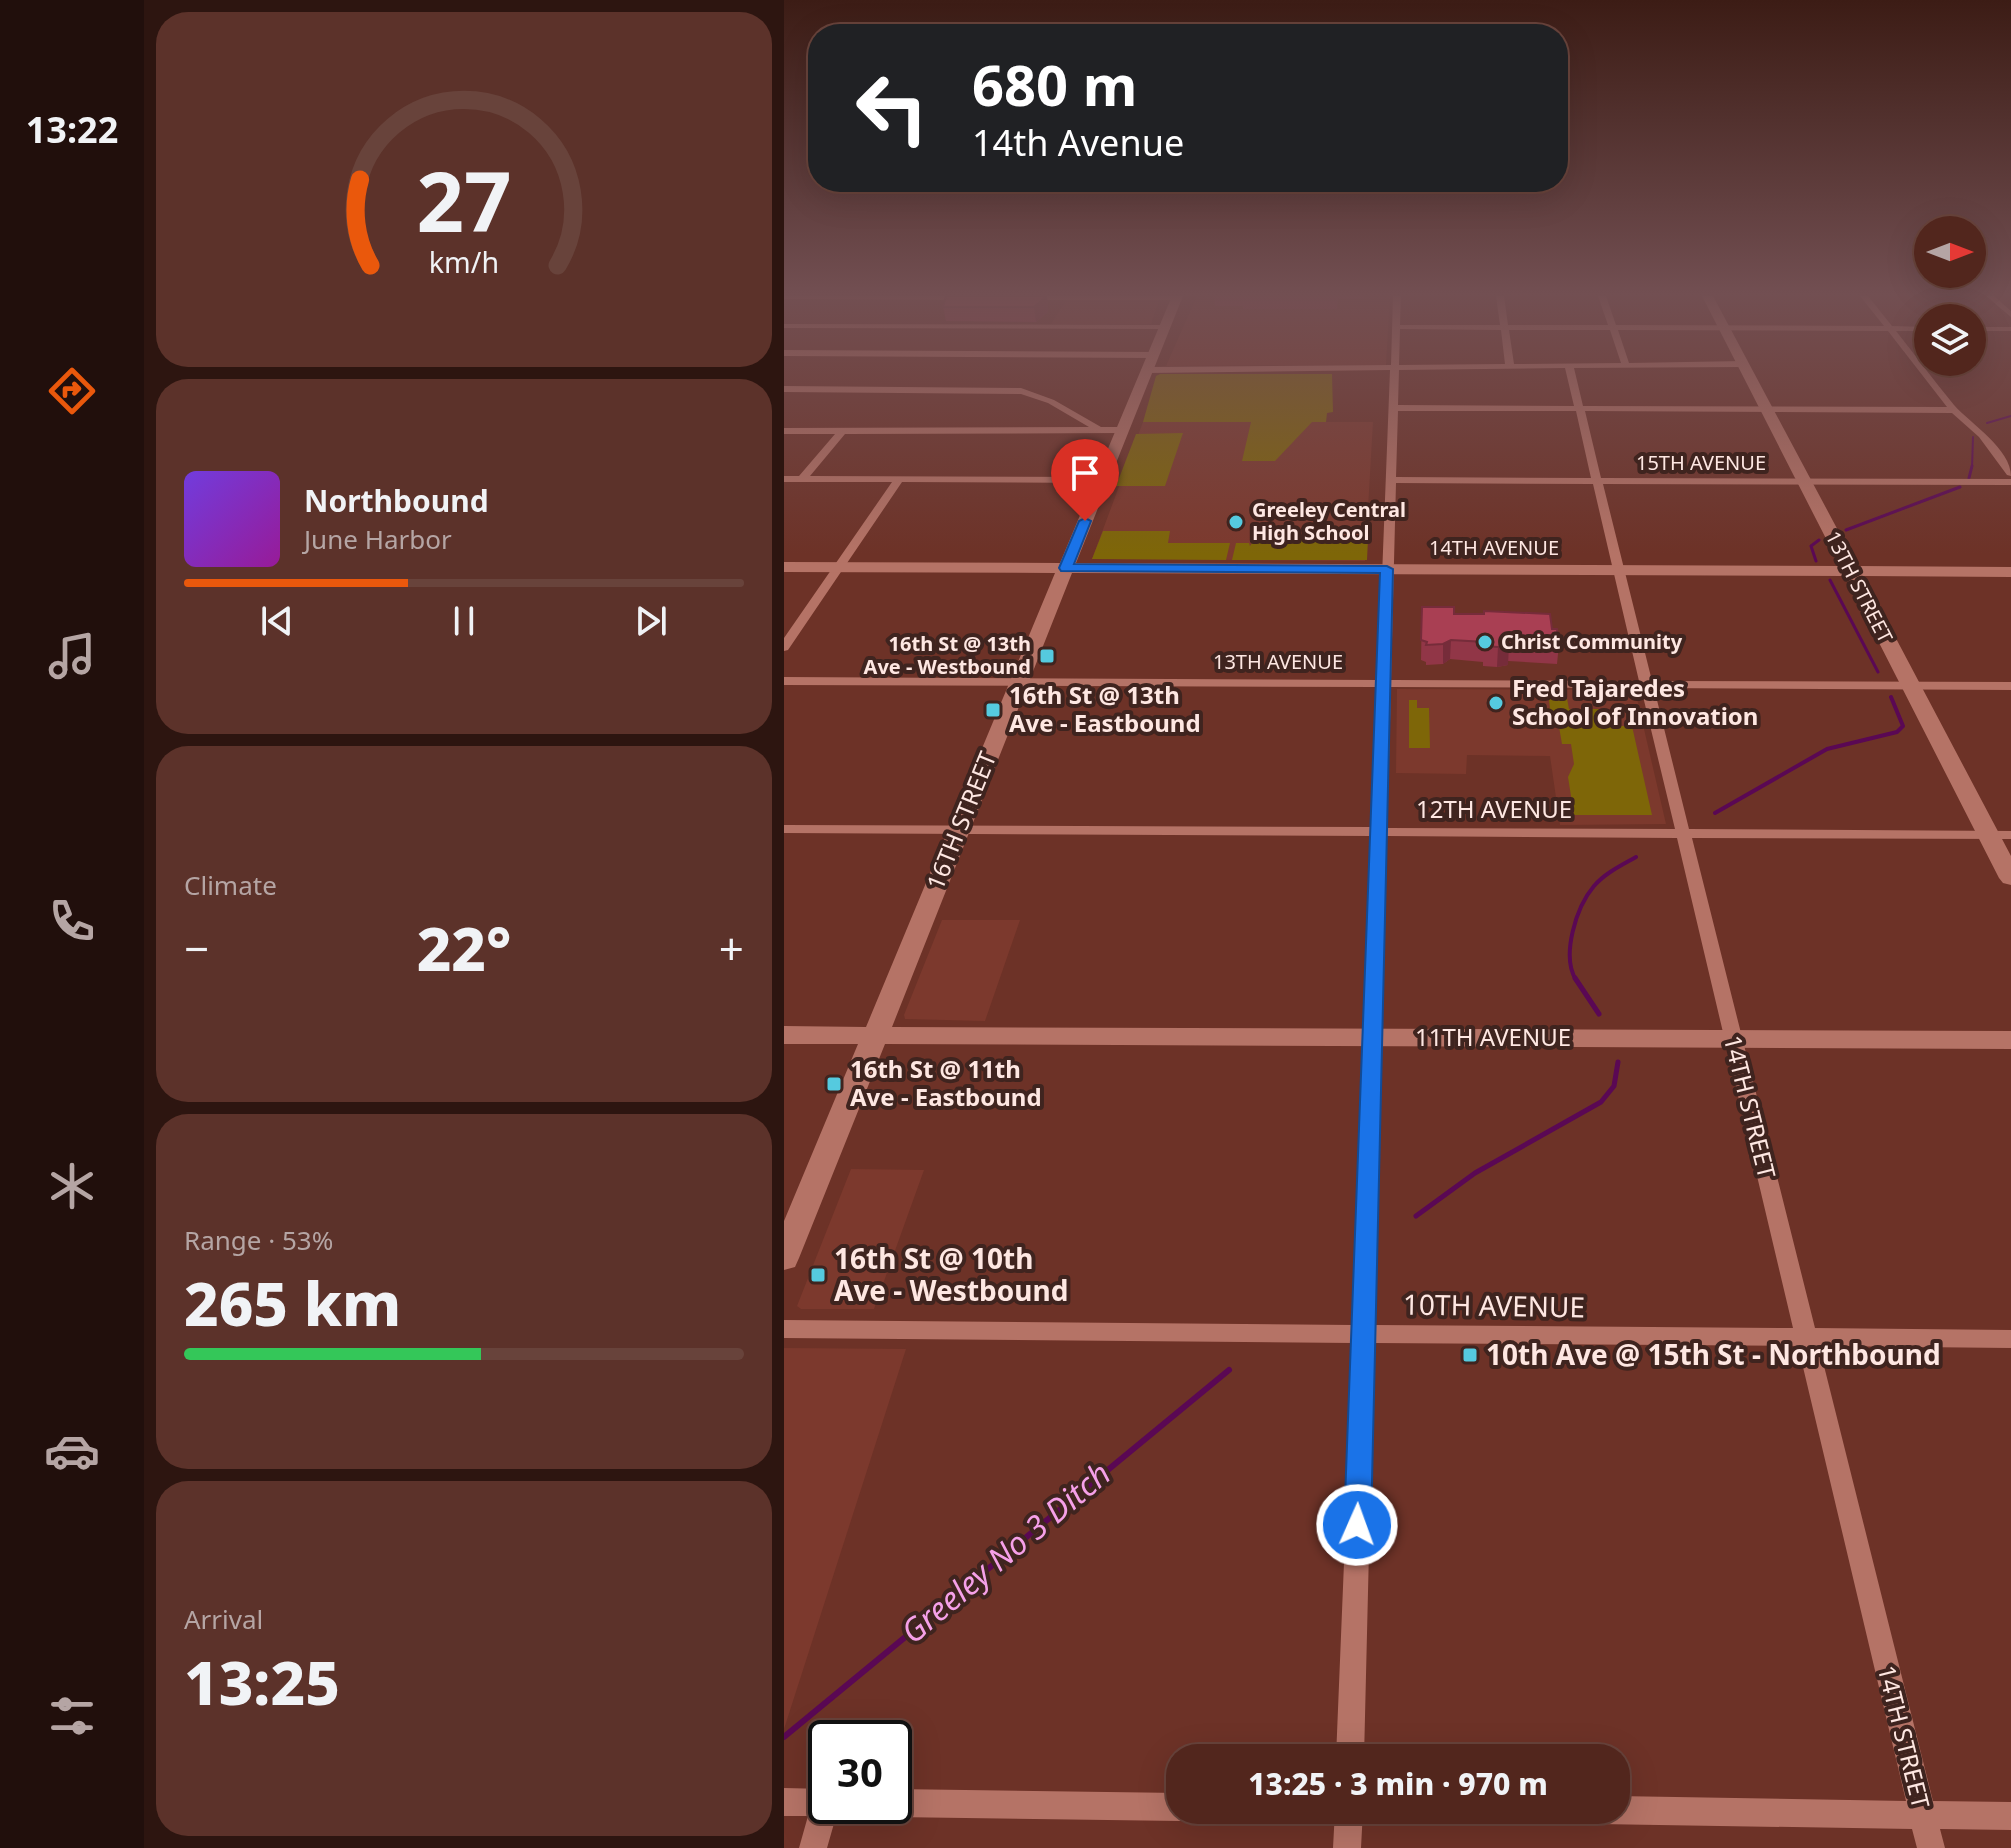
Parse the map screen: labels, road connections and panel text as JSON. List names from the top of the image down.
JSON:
{
  "streets": {
    "street": [
      "15TH AVENUE",
      "14TH AVENUE",
      "13TH STREET",
      "13TH AVENUE",
      "12TH AVENUE",
      "16TH STREET",
      "11TH AVENUE",
      "14TH STREET",
      "10TH AVENUE"
    ]
  },
  "crossings": [
    ["15TH AVENUE", "13TH STREET"],
    ["15TH AVENUE", "14TH STREET"],
    ["14TH AVENUE", "13TH STREET"],
    ["14TH AVENUE", "16TH STREET"],
    ["14TH AVENUE", "14TH STREET"],
    ["13TH STREET", "13TH AVENUE"],
    ["13TH STREET", "12TH AVENUE"],
    ["13TH AVENUE", "16TH STREET"],
    ["13TH AVENUE", "14TH STREET"],
    ["12TH AVENUE", "16TH STREET"],
    ["12TH AVENUE", "14TH STREET"],
    ["16TH STREET", "11TH AVENUE"],
    ["11TH AVENUE", "14TH STREET"],
    ["14TH STREET", "10TH AVENUE"]
  ],
  "water": ["Greeley No 3 Ditch"],
  "places": {
    "other": ["Greeley Central High School", "Christ Community", "Fred Tajaredes School of Innovation"],
    "transit": [
      "16th St @ 13th Ave - Westbound",
      "16th St @ 13th Ave - Eastbound",
      "16th St @ 11th Ave - Eastbound",
      "16th St @ 10th Ave - Westbound",
      "10th Ave @ 15th St - Northbound"
    ]
  },
  "north": "right",
  "page": {
    "tabs": "13:22",
    "turn": ["680 m", "14th Avenue"],
    "song": ["Northbound", "June Harbor"],
    "tile": [
      "Climate",
      ["Range · 53%", "265 km"],
      ["Arrival", "13:25"]
    ],
    "heat": ["−", "22°", "+"],
    "limit": "30",
    "trip": "13:25 · 3 min · 970 m",
    "gauge": ["27", "km/h"]
  }
}
